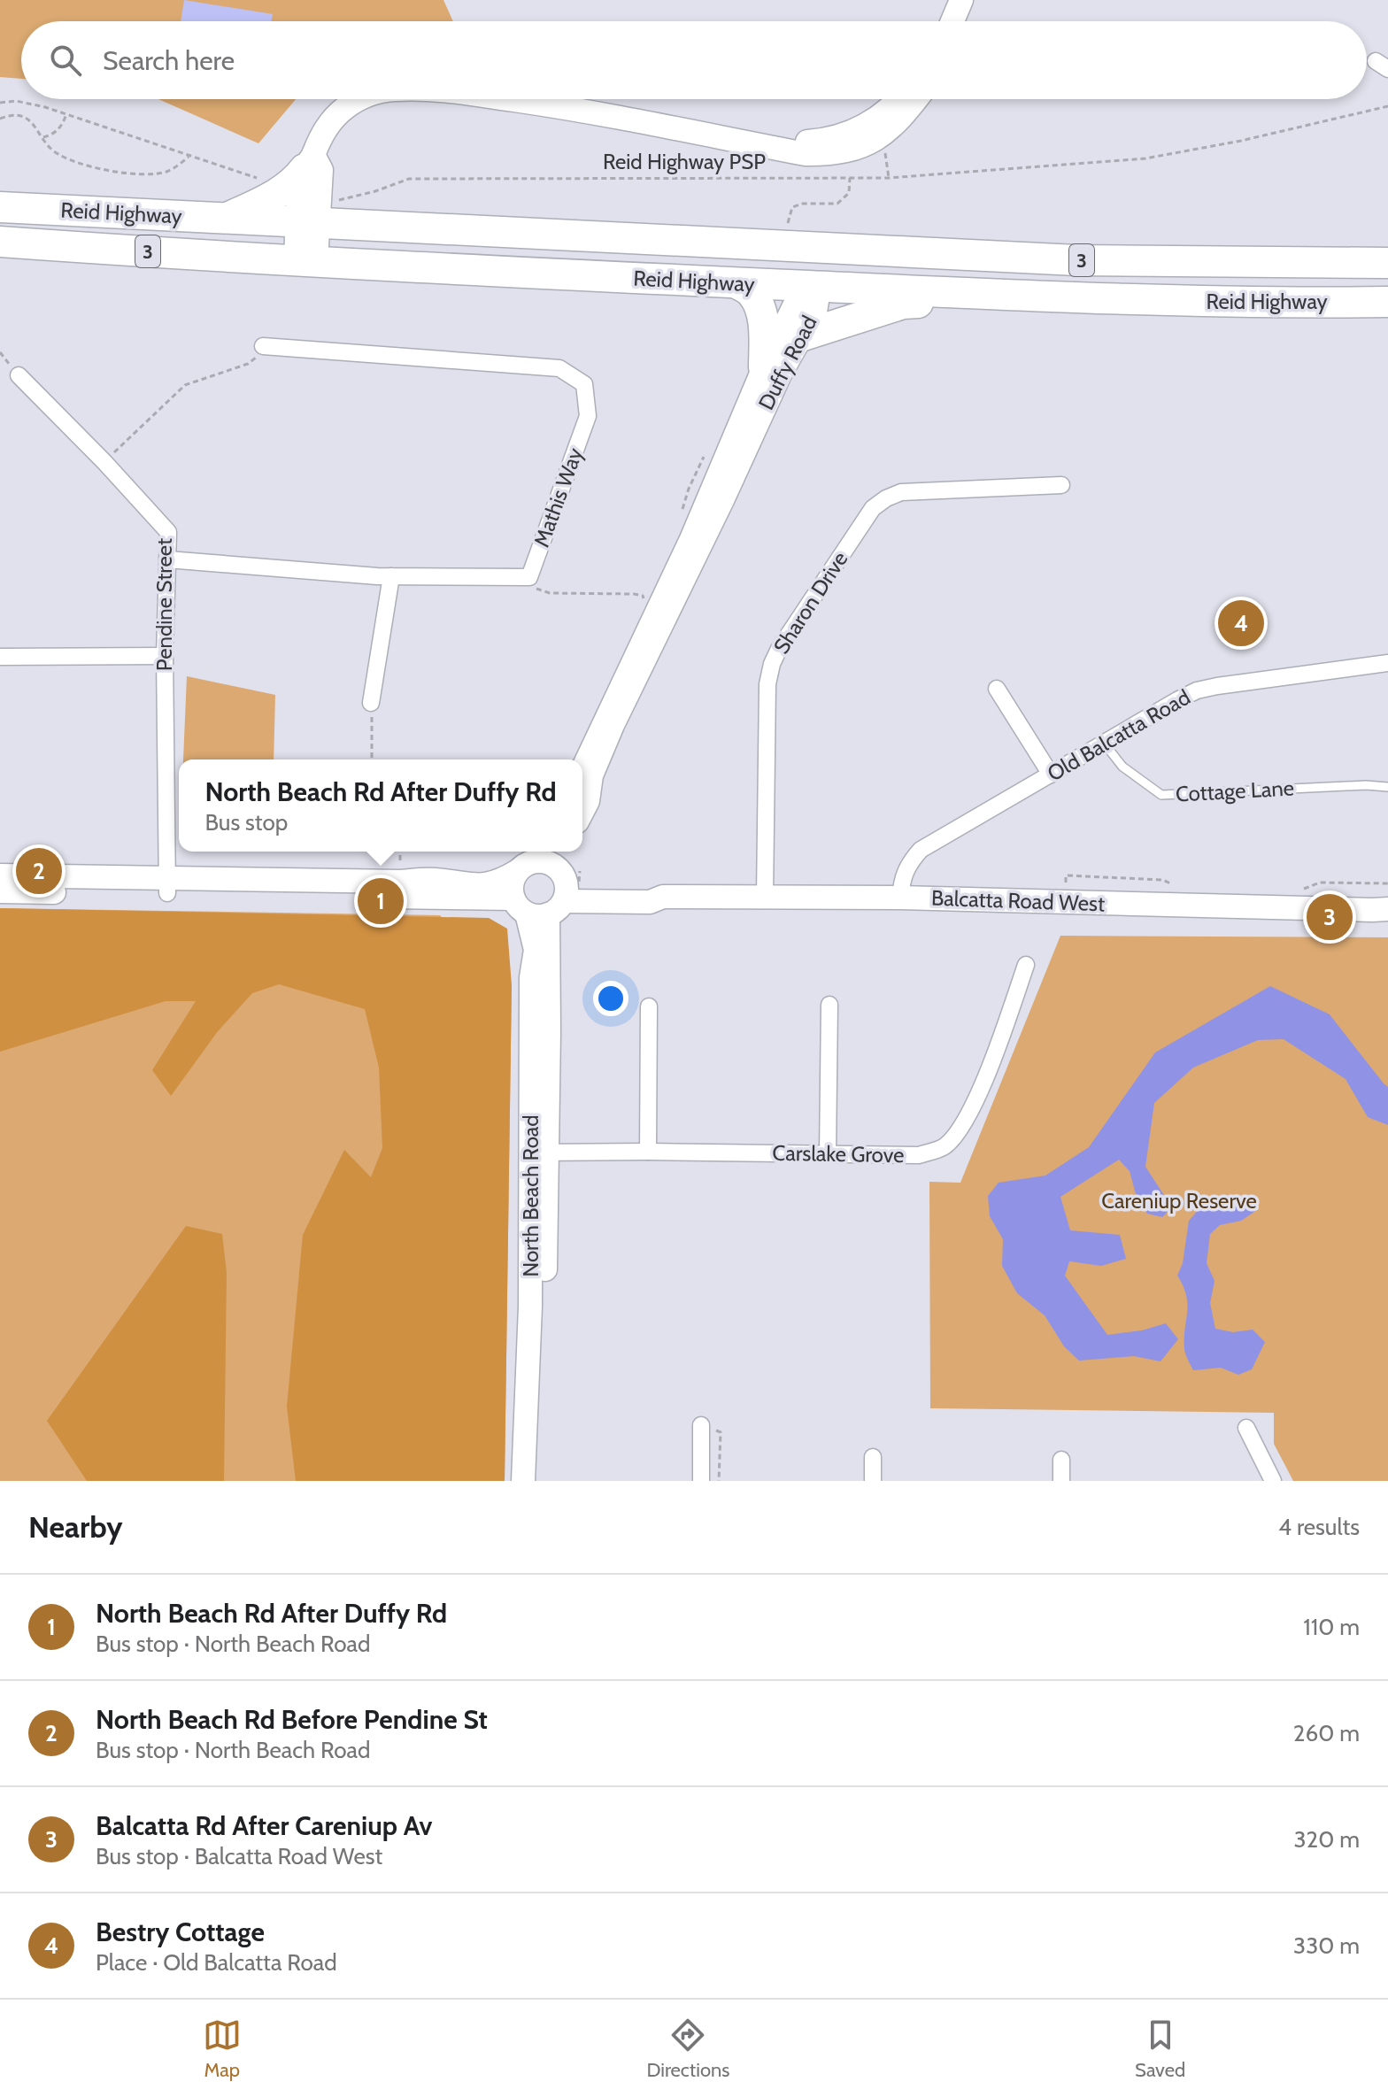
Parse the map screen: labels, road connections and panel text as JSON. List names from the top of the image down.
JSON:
{
  "streets": {
    "highway": ["Reid Highway", "3"],
    "main road": ["Duffy Road", "Balcatta Road West", "North Beach Road"],
    "street": [
      "Mathis Way",
      "Sharon Drive",
      "Pendine Street",
      "Old Balcatta Road",
      "Carslake Grove"
    ],
    "lane": ["Cottage Lane"],
    "path": ["Reid Highway PSP"]
  },
  "crossings": [
    ["Reid Highway PSP", "Reid Highway"],
    ["Reid Highway", "Duffy Road"],
    ["Sharon Drive", "Balcatta Road West"],
    ["Old Balcatta Road", "Cottage Lane"],
    ["Old Balcatta Road", "Balcatta Road West"],
    ["Balcatta Road West", "North Beach Road"],
    ["Carslake Grove", "North Beach Road"]
  ],
  "parks": ["Careniup Reserve"],
  "page": {
    "search": "Search here",
    "pins": [
      "4",
      "2",
      "1",
      "3"
    ],
    "popup": ["North Beach Rd After Duffy Rd", "Bus stop"],
    "heading": ["Nearby", "4 results"],
    "list": [
      {
        "mark": "1",
        "name": "North Beach Rd After Duffy Rd",
        "note": "Bus stop · North Beach Road",
        "value": "110 m"
      },
      {
        "mark": "2",
        "name": "North Beach Rd Before Pendine St",
        "note": "Bus stop · North Beach Road",
        "value": "260 m"
      },
      {
        "mark": "3",
        "name": "Balcatta Rd After Careniup Av",
        "note": "Bus stop · Balcatta Road West",
        "value": "320 m"
      },
      {
        "mark": "4",
        "name": "Bestry Cottage",
        "note": "Place · Old Balcatta Road",
        "value": "330 m"
      }
    ],
    "nav": ["Map", "Directions", "Saved"]
  }
}
